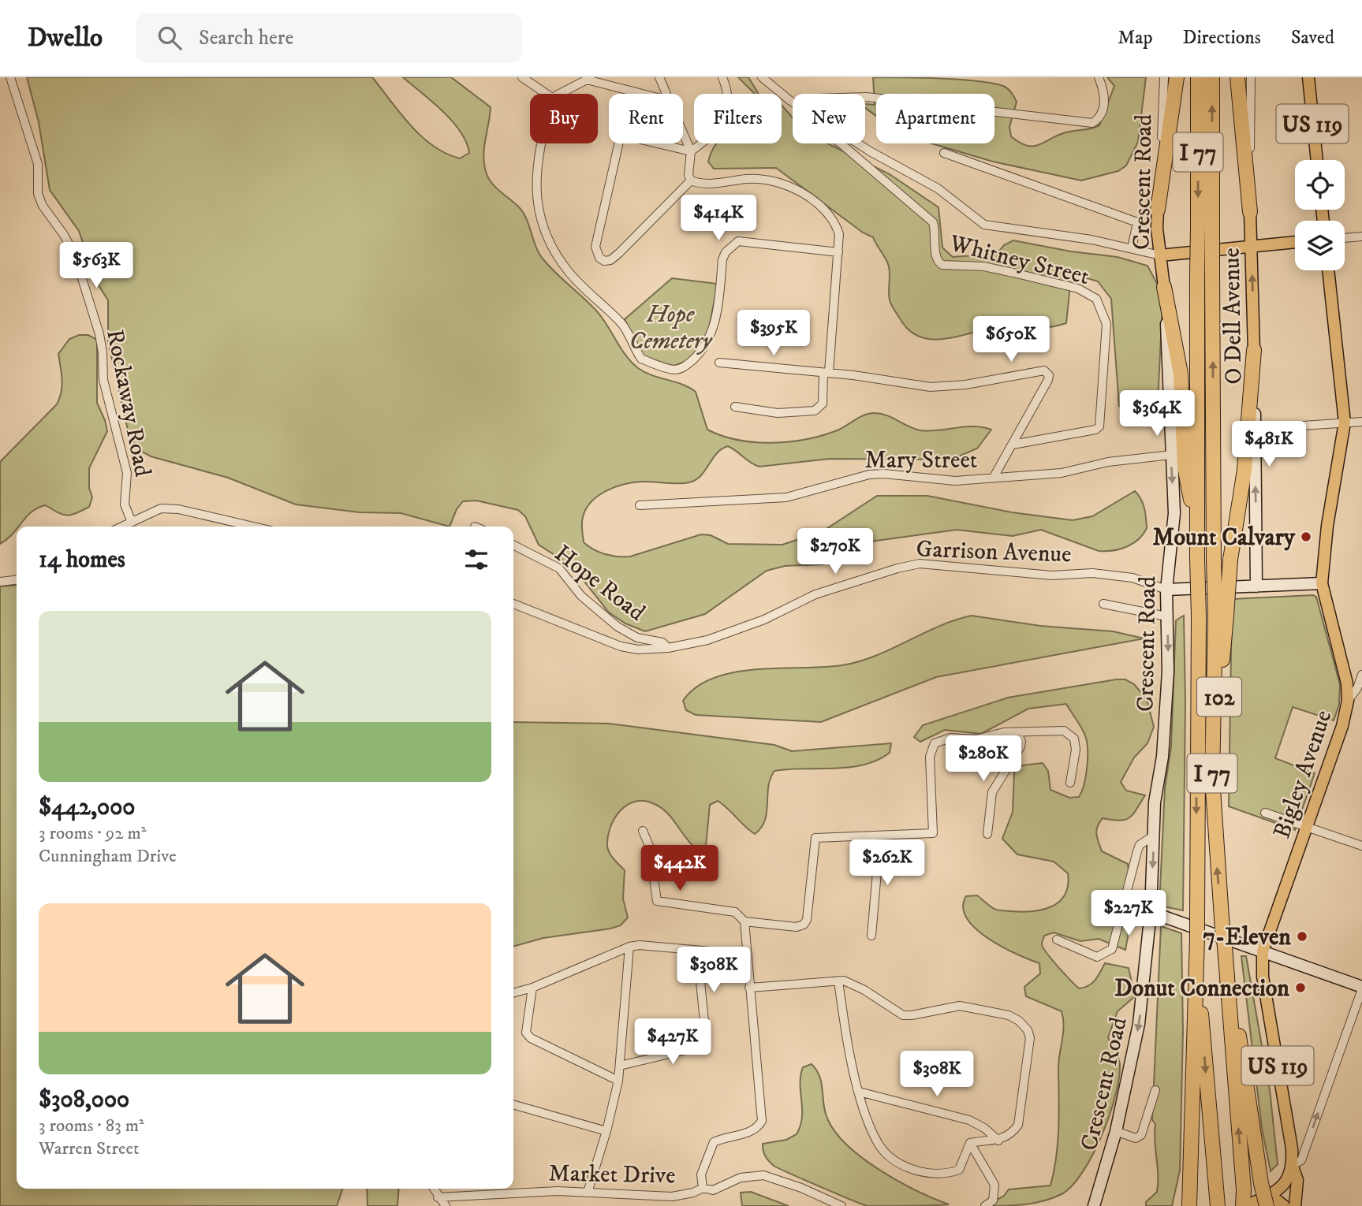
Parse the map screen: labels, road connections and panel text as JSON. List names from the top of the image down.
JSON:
{
  "streets": {
    "highway": ["I 77"],
    "main road": [
      "US 119",
      "Crescent Road",
      "O Dell Avenue",
      "Bigley Avenue"
    ],
    "street": [
      "Whitney Street",
      "Rockaway Road",
      "Mary Street",
      "Garrison Avenue",
      "Hope Road",
      "Market Drive"
    ]
  },
  "crossings": [
    ["US 119", "Bigley Avenue"],
    ["Crescent Road", "Mary Street"],
    ["Crescent Road", "Garrison Avenue"],
    ["Garrison Avenue", "Hope Road"]
  ],
  "one_way": ["Crescent Road", "O Dell Avenue"],
  "parks": ["Hope Cemetery"],
  "places": ["Mount Calvary", "7-Eleven", "Donut Connection"],
  "page": {
    "header": "Dwello",
    "search": "Search here",
    "nav": ["Map", "Directions", "Saved"],
    "chip": [
      "Buy",
      "Rent",
      "Filters",
      "New",
      "Apartment"
    ],
    "price": [
      "$414K",
      "$563K",
      "$395K",
      "$650K",
      "$364K",
      "$481K",
      "$270K",
      "$280K",
      "$262K",
      "$442K",
      "$227K",
      "$308K",
      "$427K",
      "$308K"
    ],
    "heading": "14 homes",
    "list": [
      {
        "name": "$442,000",
        "note": "3 rooms · 92 m² · Cunningham Drive"
      },
      {
        "name": "$308,000",
        "note": "3 rooms · 83 m² · Warren Street"
      }
    ]
  }
}
